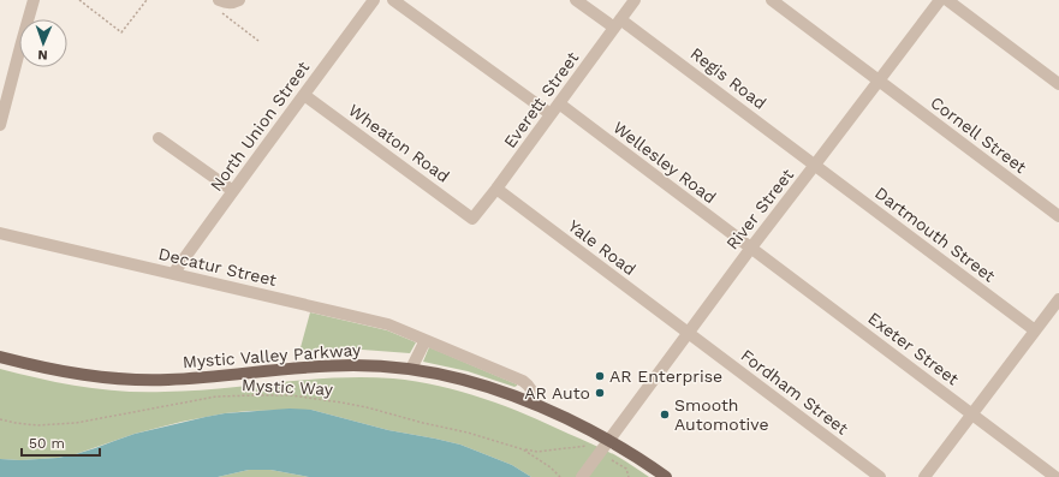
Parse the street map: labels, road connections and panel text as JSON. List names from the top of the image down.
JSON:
{
  "streets": {
    "main road": ["Mystic Valley Parkway"],
    "street": [
      "Regis Road",
      "Everett Street",
      "North Union Street",
      "Cornell Street",
      "Wheaton Road",
      "Wellesley Road",
      "River Street",
      "Dartmouth Street",
      "Yale Road",
      "Decatur Street",
      "Exeter Street",
      "Fordham Street"
    ],
    "path": ["Mystic Way"]
  },
  "crossings": [
    ["Regis Road", "Everett Street"],
    ["Regis Road", "River Street"],
    ["Regis Road", "Dartmouth Street"],
    ["Everett Street", "Wheaton Road"],
    ["Everett Street", "Wellesley Road"],
    ["Everett Street", "Yale Road"],
    ["North Union Street", "Wheaton Road"],
    ["North Union Street", "Decatur Street"],
    ["Cornell Street", "River Street"],
    ["Wellesley Road", "River Street"],
    ["Wellesley Road", "Exeter Street"],
    ["River Street", "Dartmouth Street"],
    ["River Street", "Yale Road"],
    ["River Street", "Exeter Street"],
    ["River Street", "Mystic Valley Parkway"],
    ["River Street", "Fordham Street"],
    ["Yale Road", "Fordham Street"],
    ["Decatur Street", "Mystic Valley Parkway"]
  ],
  "places": ["AR Enterprise", "AR Auto", "Smooth Automotive"],
  "scale_bar": "50 m",
  "north": "bottom"
}
